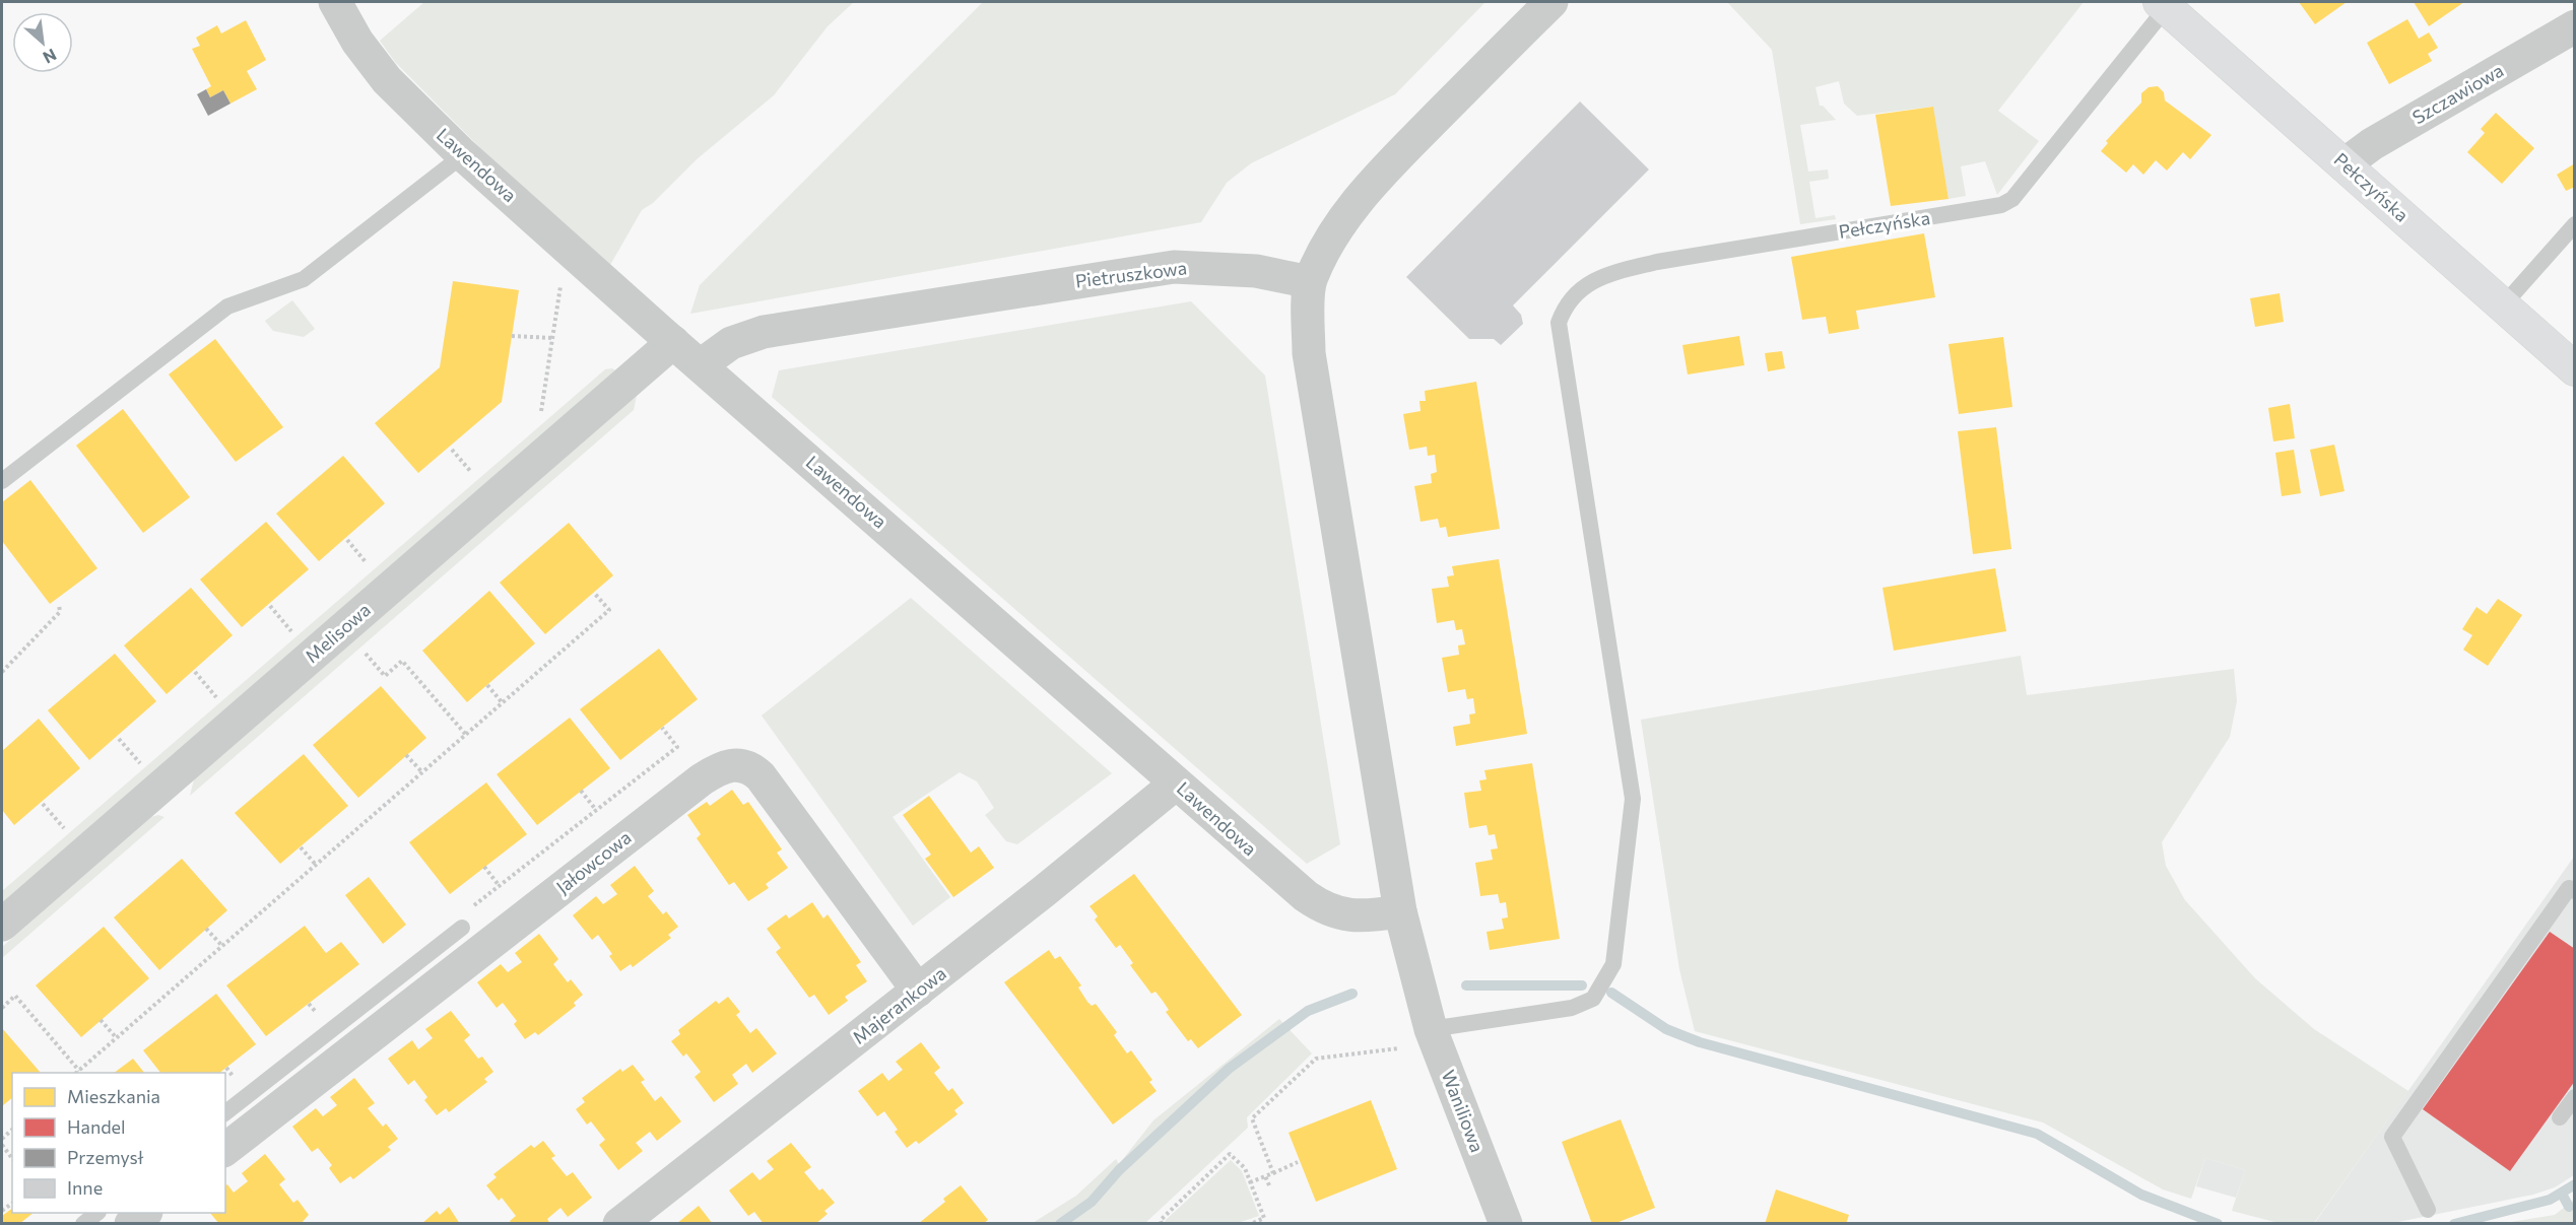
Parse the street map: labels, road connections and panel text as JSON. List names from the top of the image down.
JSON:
{
  "streets": {
    "main road": ["Pełczyńska"],
    "street": [
      "Szczawiowa",
      "Lawendowa",
      "Pietruszkowa",
      "Melisowa",
      "Jałowcowa",
      "Majerankowa",
      "Waniliowa"
    ]
  },
  "crossings": [
    ["Szczawiowa", "Pełczyńska"],
    ["Lawendowa", "Pietruszkowa"],
    ["Lawendowa", "Melisowa"],
    ["Lawendowa", "Majerankowa"],
    ["Lawendowa", "Waniliowa"],
    ["Pełczyńska", "Waniliowa"],
    ["Pietruszkowa", "Waniliowa"],
    ["Jałowcowa", "Majerankowa"]
  ],
  "legend": [
    "Mieszkania",
    "Handel",
    "Przemysł",
    "Inne"
  ],
  "north": "bottom right"
}
